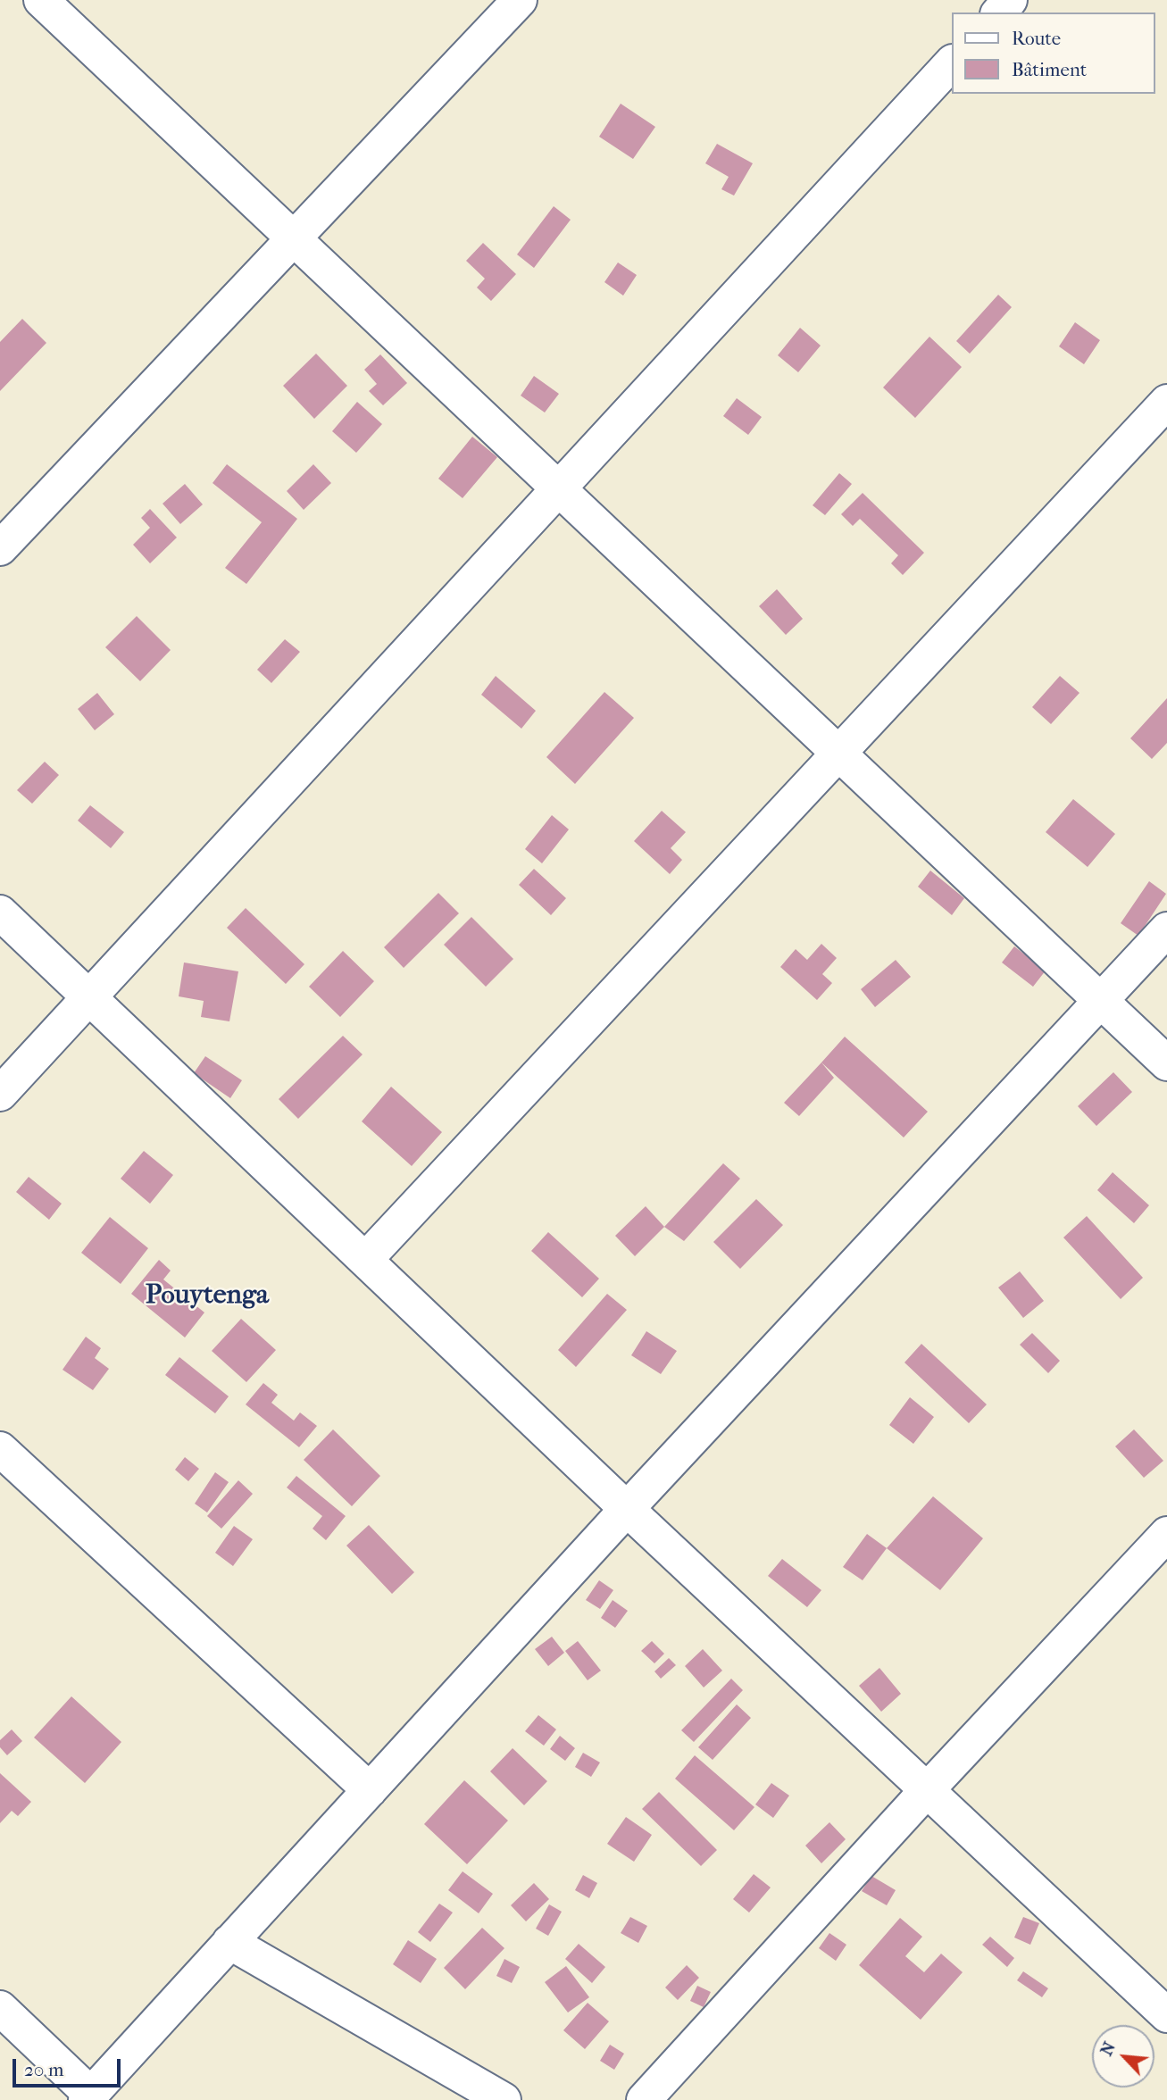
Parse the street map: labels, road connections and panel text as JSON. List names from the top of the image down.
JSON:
{
  "districts": ["Pouytenga"],
  "legend": ["Route", "Bâtiment"],
  "scale_bar": "20 m",
  "north": "top left"
}
